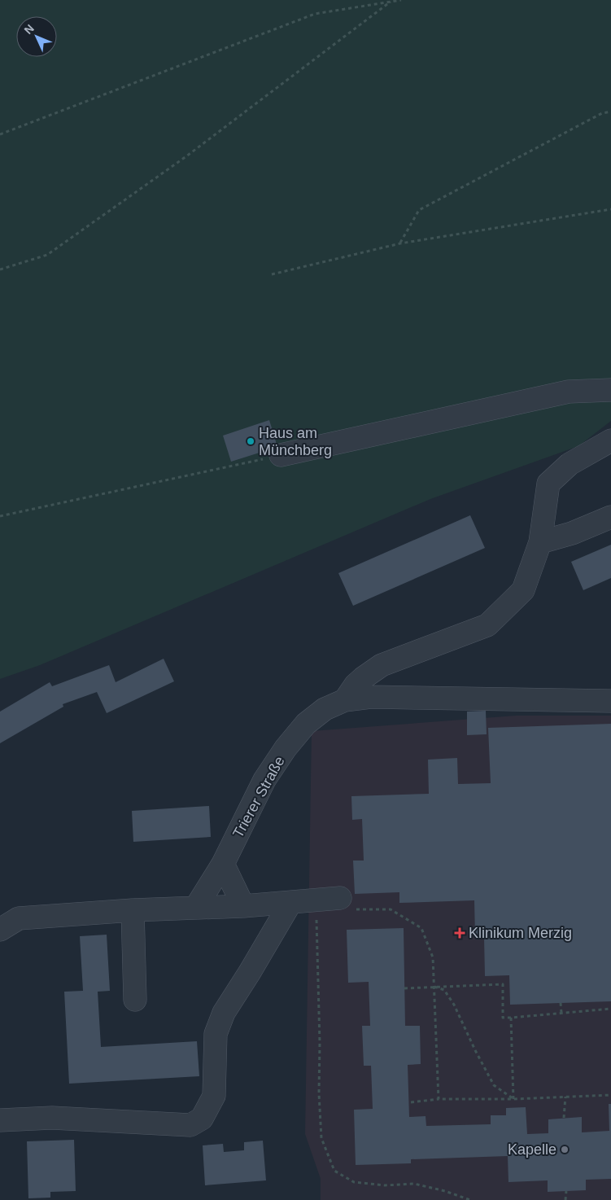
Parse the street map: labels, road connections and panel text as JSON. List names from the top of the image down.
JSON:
{
  "streets": {
    "street": ["Trierer Straße"]
  },
  "places": {
    "other": ["Haus am Münchberg", "Kapelle"],
    "health": ["Klinikum Merzig"]
  },
  "north": "top left"
}
